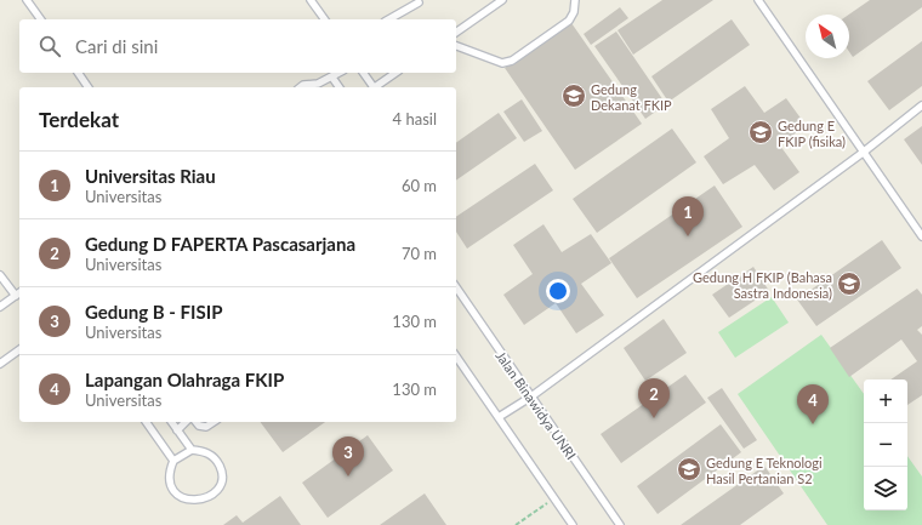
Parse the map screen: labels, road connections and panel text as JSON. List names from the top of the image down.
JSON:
{
  "streets": {
    "lane": ["Jalan Binawidya UNRI"]
  },
  "places": {
    "school or university": [
      "Gedung Dekanat FKIP",
      "Gedung E FKIP (fisika)",
      "Gedung H FKIP (Bahasa Sastra Indonesia)",
      "Gedung E Teknologi Hasil Pertanian S2"
    ]
  },
  "north": "top left",
  "page": {
    "search": "Cari di sini",
    "heading": ["Terdekat", "4 hasil"],
    "list": [
      {
        "mark": "1",
        "name": "Universitas Riau",
        "note": "Universitas",
        "value": "60 m"
      },
      {
        "mark": "2",
        "name": "Gedung D FAPERTA Pascasarjana",
        "note": "Universitas",
        "value": "70 m"
      },
      {
        "mark": "3",
        "name": "Gedung B - FISIP",
        "note": "Universitas",
        "value": "130 m"
      },
      {
        "mark": "4",
        "name": "Lapangan Olahraga FKIP",
        "note": "Universitas",
        "value": "130 m"
      }
    ],
    "pins": [
      "1",
      "2",
      "4",
      "3"
    ],
    "map_buttons": ["+", "−"]
  }
}
